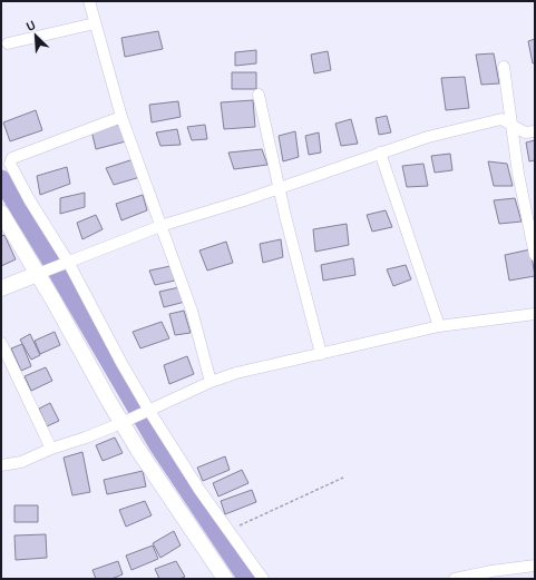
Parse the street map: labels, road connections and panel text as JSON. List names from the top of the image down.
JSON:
{
  "north": "top left"
}
